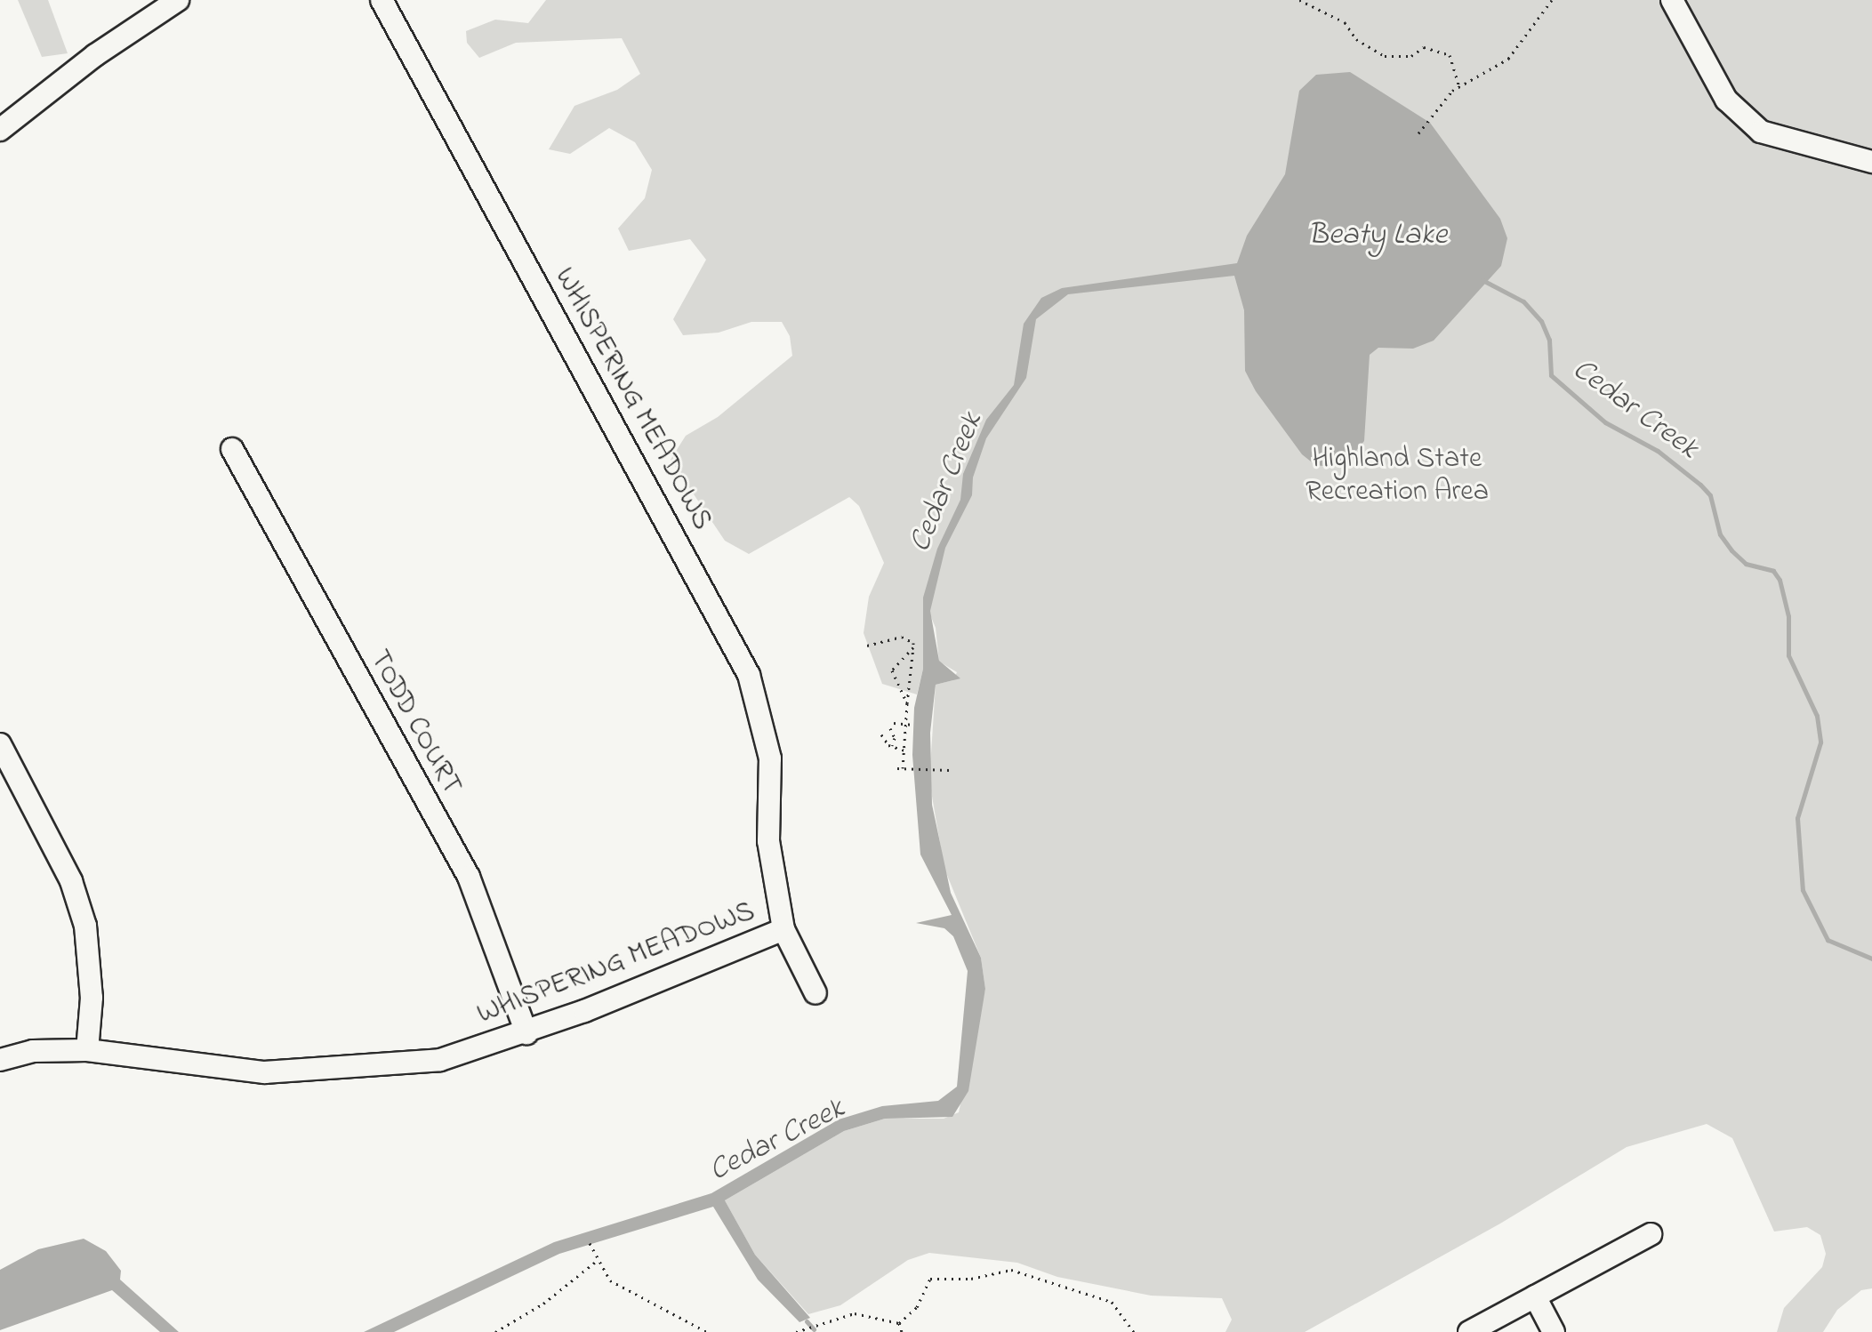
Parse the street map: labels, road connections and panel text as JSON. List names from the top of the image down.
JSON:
{
  "streets": {
    "street": ["WHISPERING MEADOWS", "TODD COURT"]
  },
  "crossings": [
    ["WHISPERING MEADOWS", "TODD COURT"]
  ],
  "water": ["Beaty Lake", "Cedar Creek"],
  "parks": ["Highland State Recreation Area"]
}
